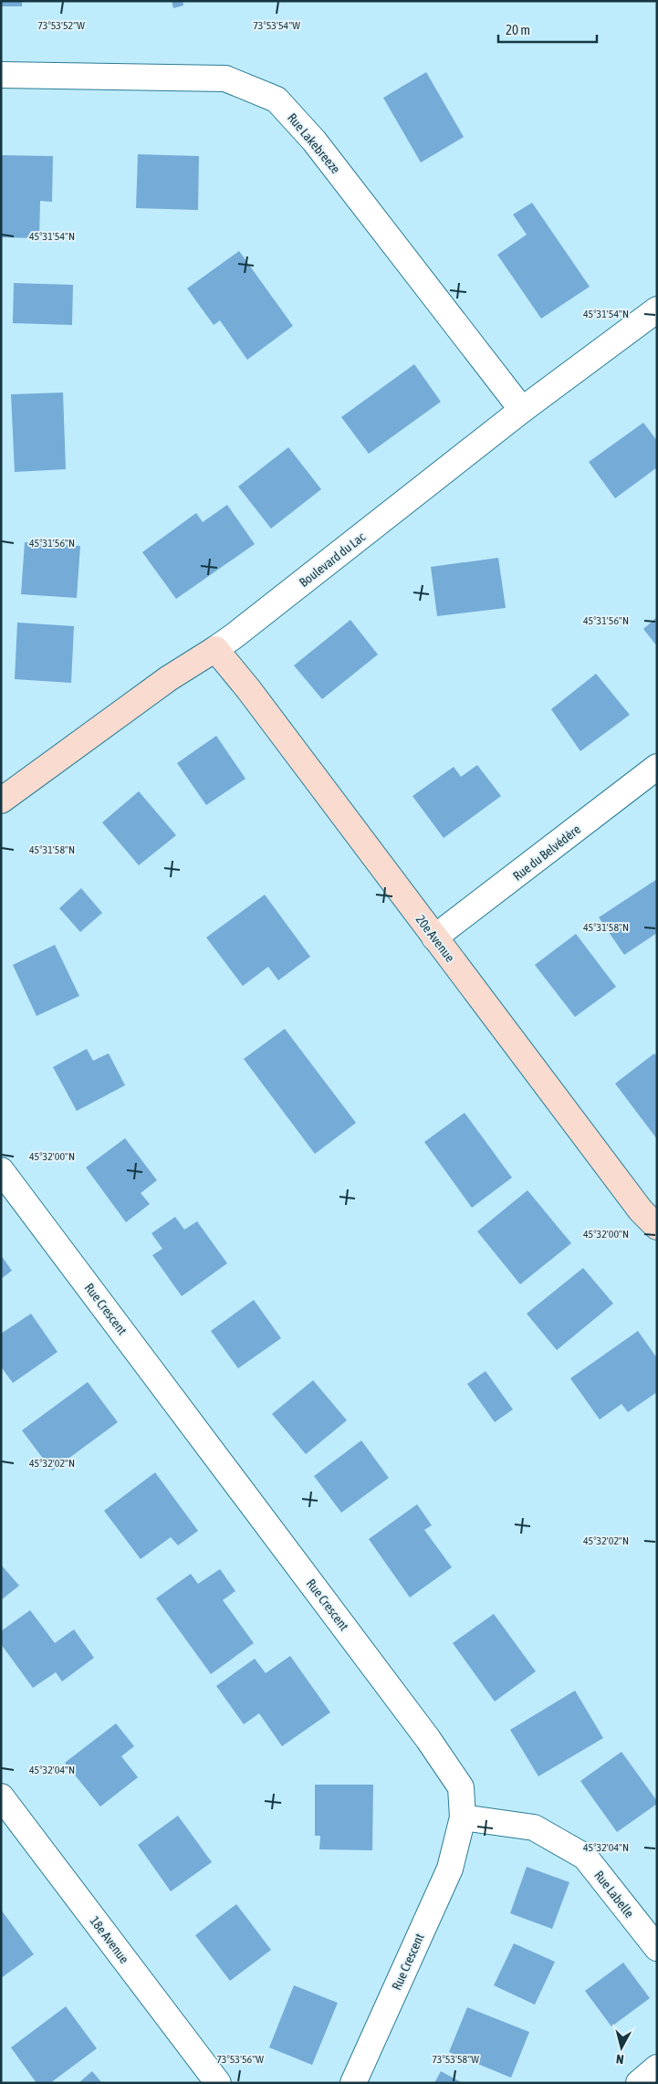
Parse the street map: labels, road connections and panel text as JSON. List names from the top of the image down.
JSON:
{
  "streets": {
    "street": [
      "Rue Lakebreeze",
      "Boulevard du Lac",
      "Rue du Belvédère",
      "20e Avenue",
      "Rue Crescent",
      "Rue Labelle",
      "18e Avenue"
    ]
  },
  "crossings": [
    ["Rue Lakebreeze", "Boulevard du Lac"],
    ["Boulevard du Lac", "20e Avenue"],
    ["Rue du Belvédère", "20e Avenue"],
    ["Rue Crescent", "Rue Labelle"]
  ],
  "scale_bar": "20 m",
  "north": "bottom",
  "coordinates": [
    "73°53'52\"W",
    "73°53'54\"W",
    "45°31'54\"N",
    "45°31'56\"N",
    "45°31'58\"N",
    "45°32'00\"N",
    "45°32'02\"N",
    "45°32'04\"N",
    "73°53'56\"W",
    "73°53'58\"W"
  ]
}
